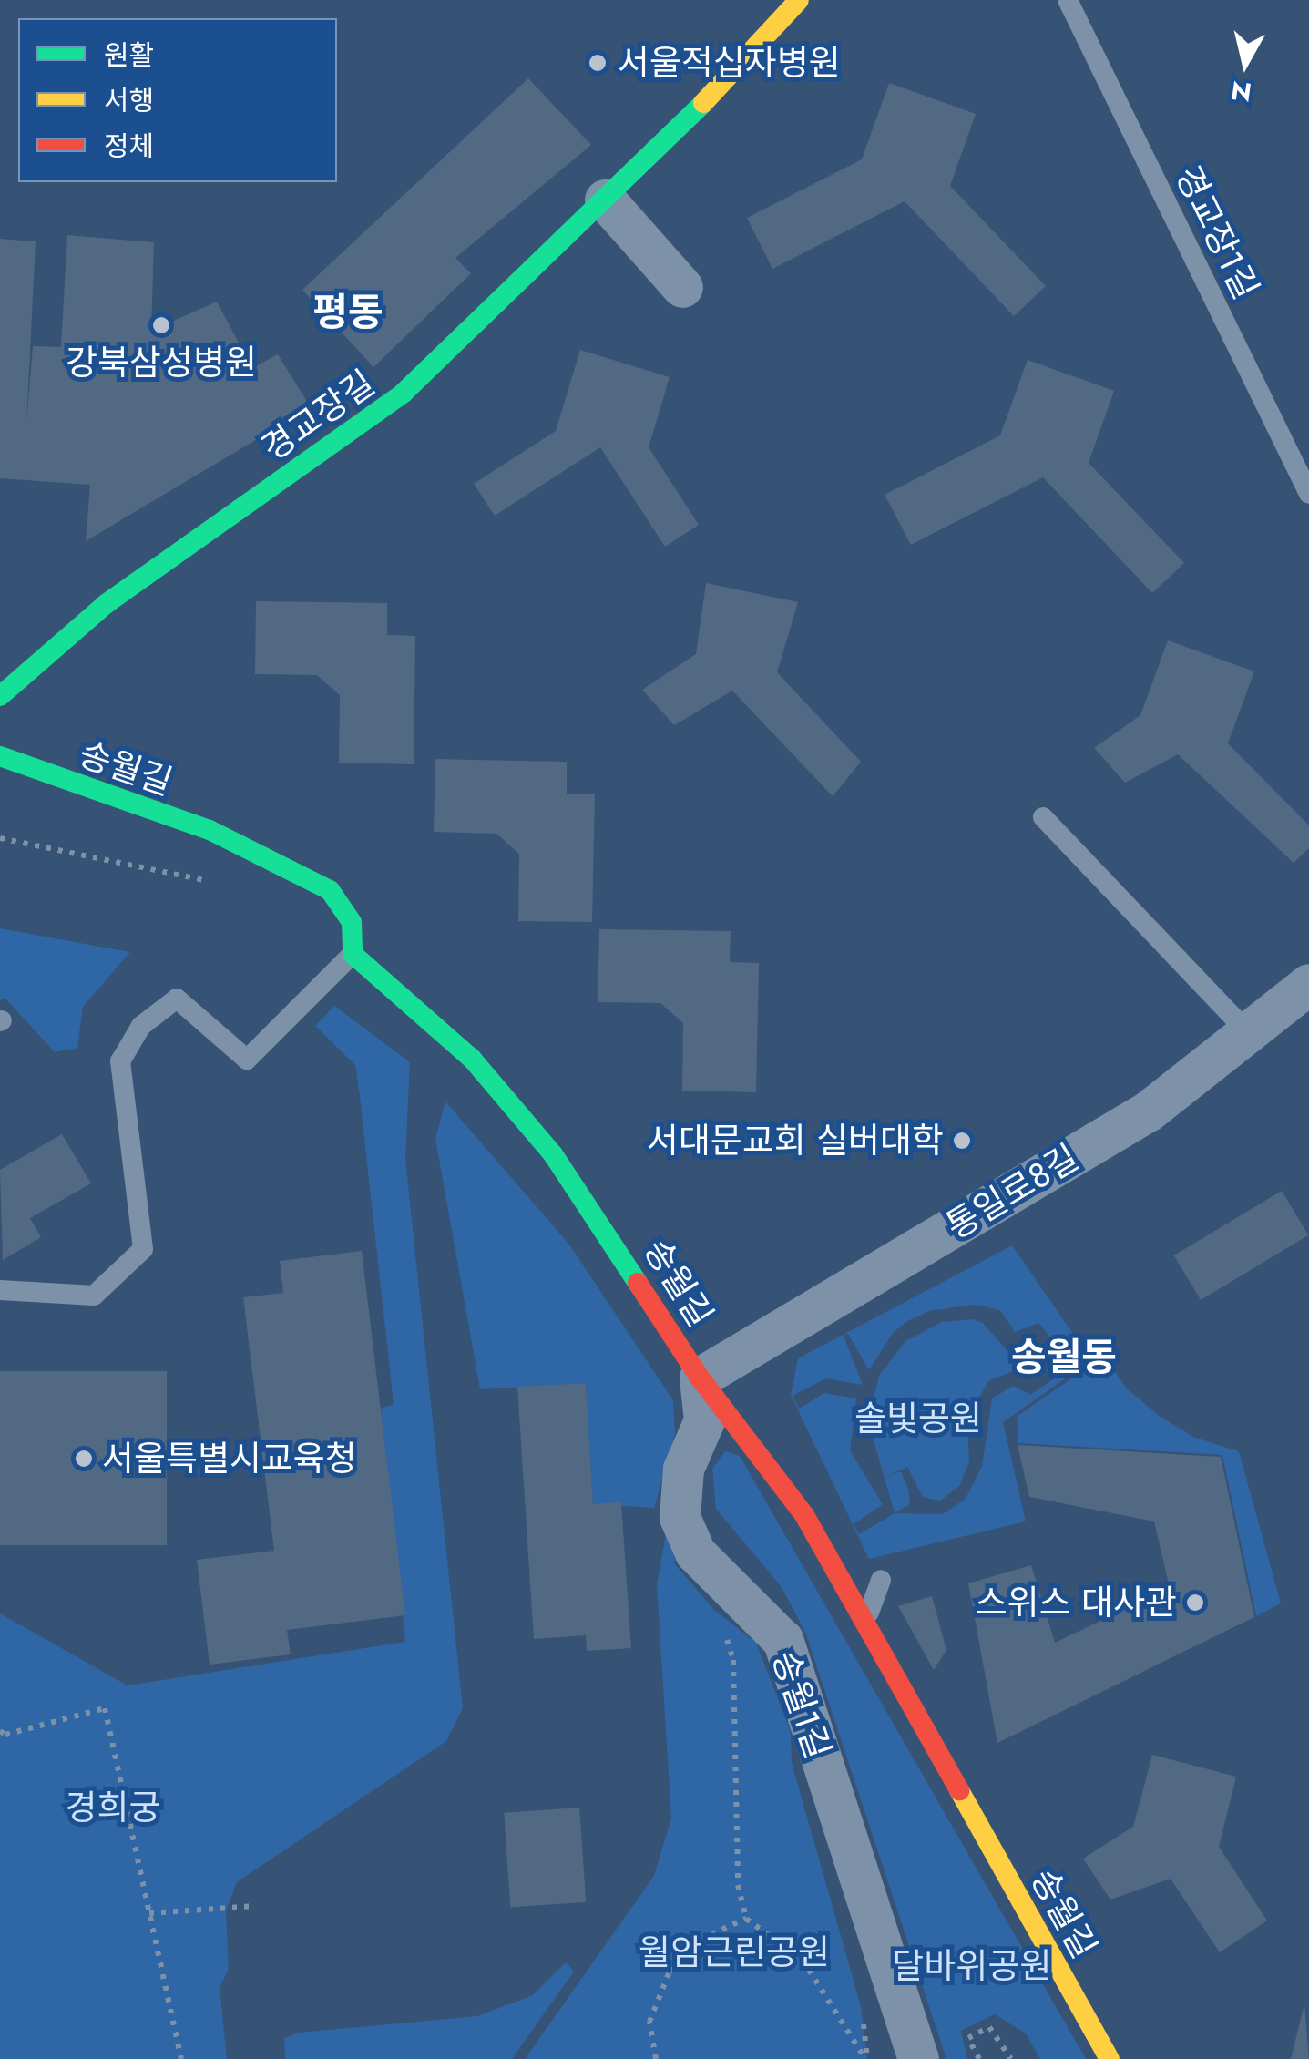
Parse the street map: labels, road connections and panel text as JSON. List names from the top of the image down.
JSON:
{
  "streets": {
    "street": [
      "경교장길",
      "송월길",
      "통일로8길",
      "송월1길"
    ],
    "lane": ["경교장1길"]
  },
  "crossings": [
    ["송월길", "통일로8길"],
    ["송월길", "송월1길"],
    ["통일로8길", "송월1길"]
  ],
  "districts": ["평동", "송월동"],
  "parks": [
    "솔빛공원",
    "경희궁",
    "월암근린공원",
    "달바위공원"
  ],
  "places": [
    "서울적십자병원",
    "강북삼성병원",
    "서대문교회 실버대학",
    "서울특별시교육청",
    "스위스 대사관"
  ],
  "legend": ["원활", "서행", "정체"],
  "north": "bottom"
}
